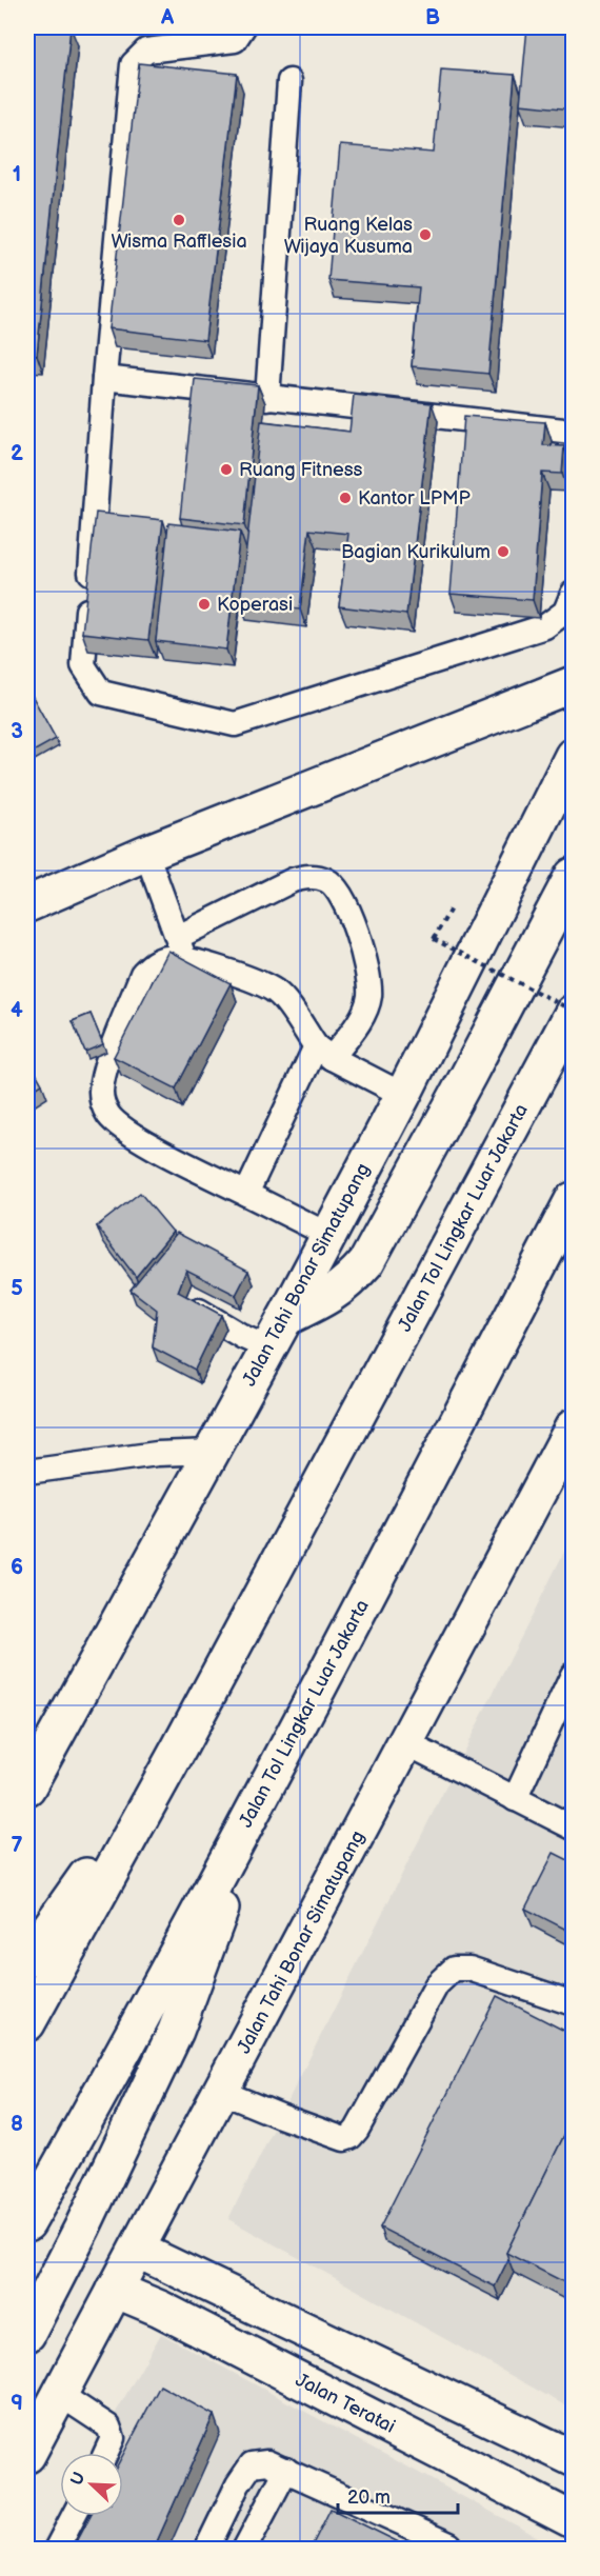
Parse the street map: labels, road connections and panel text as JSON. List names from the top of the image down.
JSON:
{
  "streets": {
    "main road": ["Jalan Tol Lingkar Luar Jakarta", "Jalan Tahi Bonar Simatupang", "Jalan Teratai"]
  },
  "crossings": [
    ["Jalan Tahi Bonar Simatupang", "Jalan Teratai"]
  ],
  "places": [
    "Wisma Rafflesia",
    "Ruang Kelas Wijaya Kusuma",
    "Ruang Fitness",
    "Kantor LPMP",
    "Bagian Kurikulum",
    "Koperasi"
  ],
  "scale_bar": "20 m",
  "north": "top left",
  "grid": {
    "columns": ["A", "B"],
    "rows": [
      "1",
      "2",
      "3",
      "4",
      "5",
      "6",
      "7",
      "8",
      "9"
    ]
  }
}
